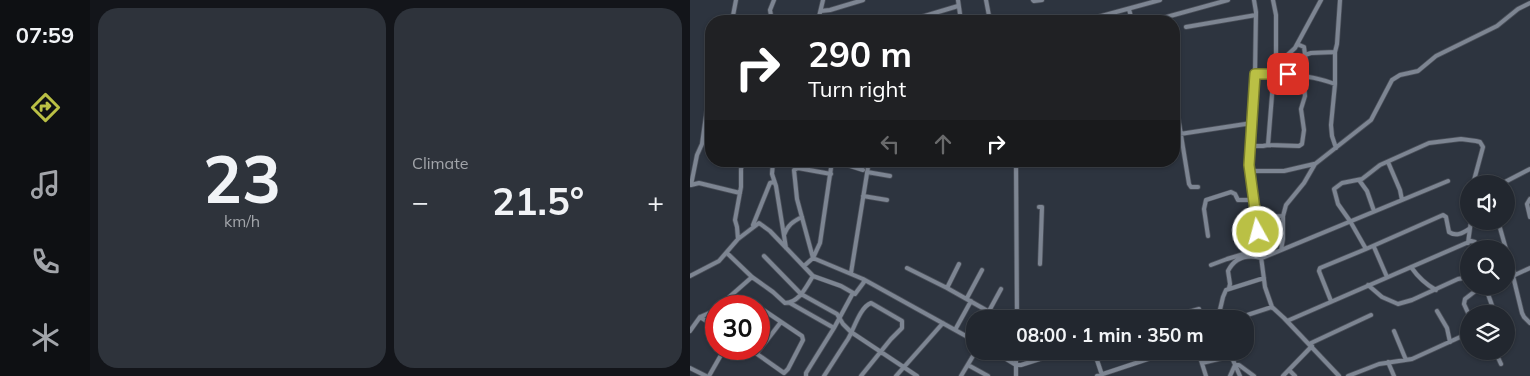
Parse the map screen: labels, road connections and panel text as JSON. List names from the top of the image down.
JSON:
{
  "page": {
    "tabs": "07:59",
    "tile": [
      ["23", "km/h"],
      "Climate"
    ],
    "turn": ["290 m", "Turn right"],
    "heat": ["−", "21.5°", "+"],
    "limit": "30",
    "trip": "08:00 · 1 min · 350 m"
  }
}
